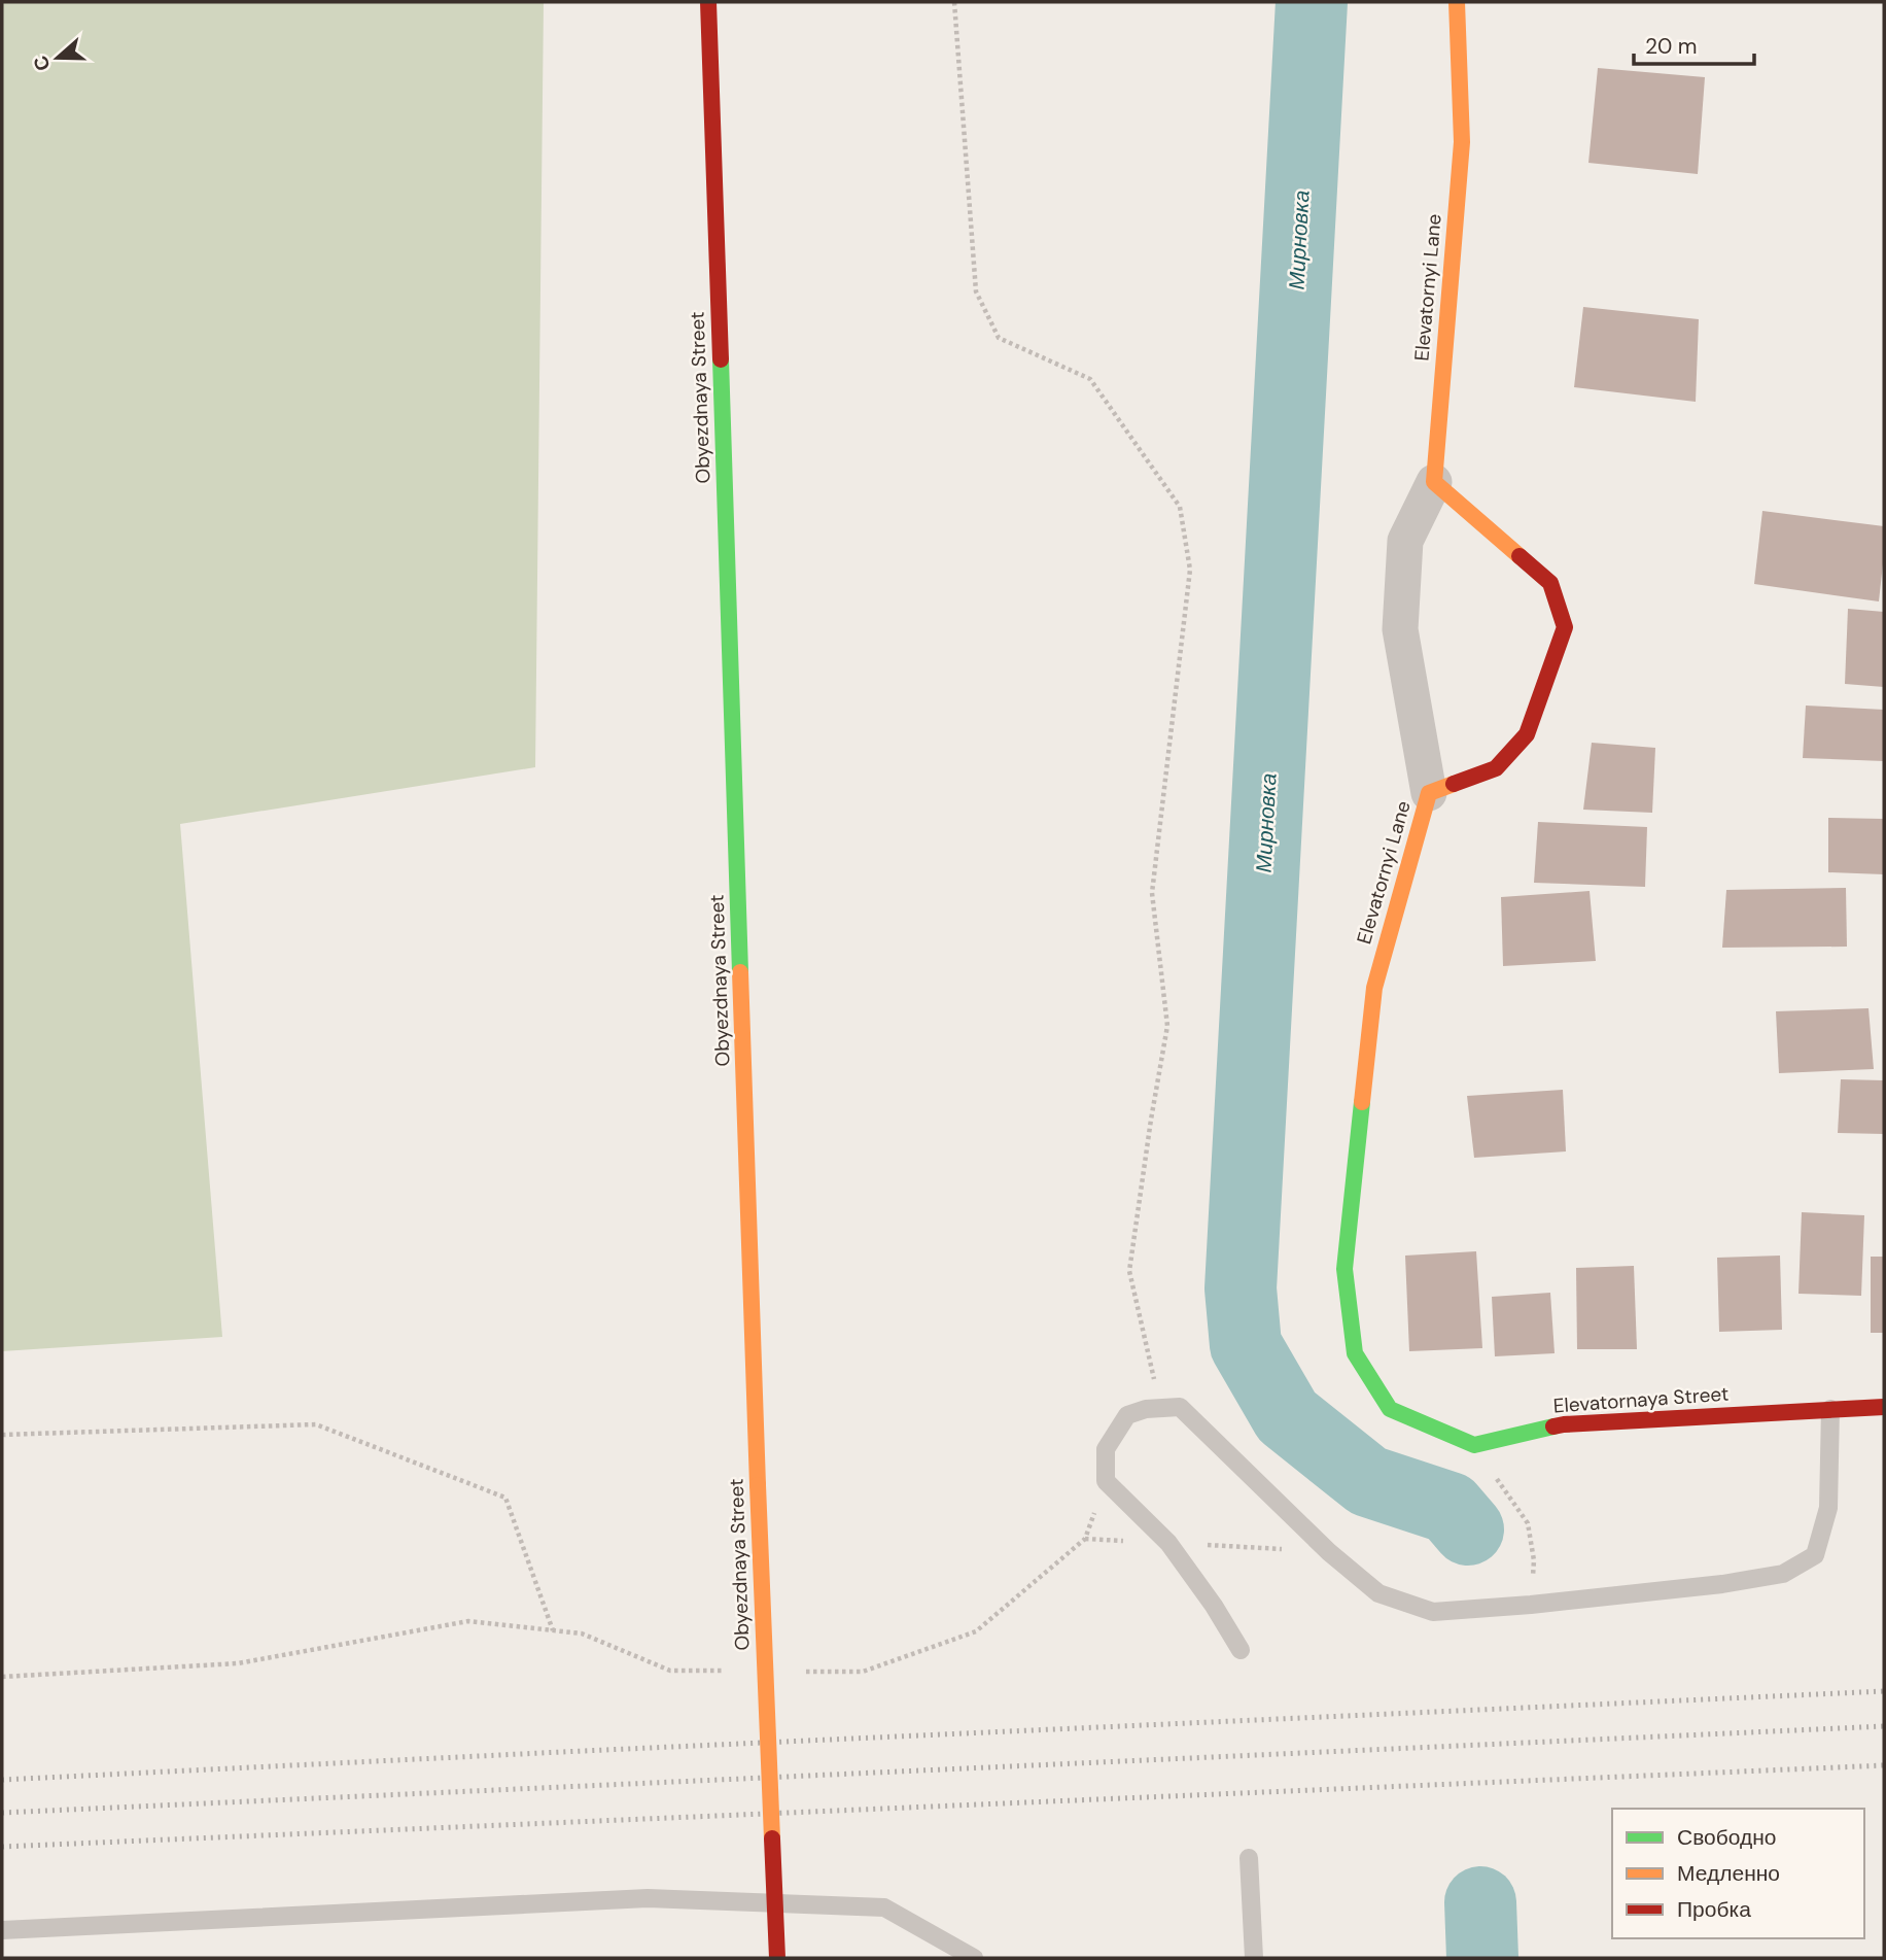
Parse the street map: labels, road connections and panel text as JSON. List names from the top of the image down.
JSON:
{
  "streets": {
    "main road": ["Elevatornyi Lane", "Obyezdnaya Street", "Elevatornaya Street"]
  },
  "crossings": [
    ["Elevatornyi Lane", "Elevatornaya Street"]
  ],
  "water": ["Мирновка"],
  "legend": ["Свободно", "Медленно", "Пробка"],
  "scale_bar": "20 m",
  "north": "left"
}
